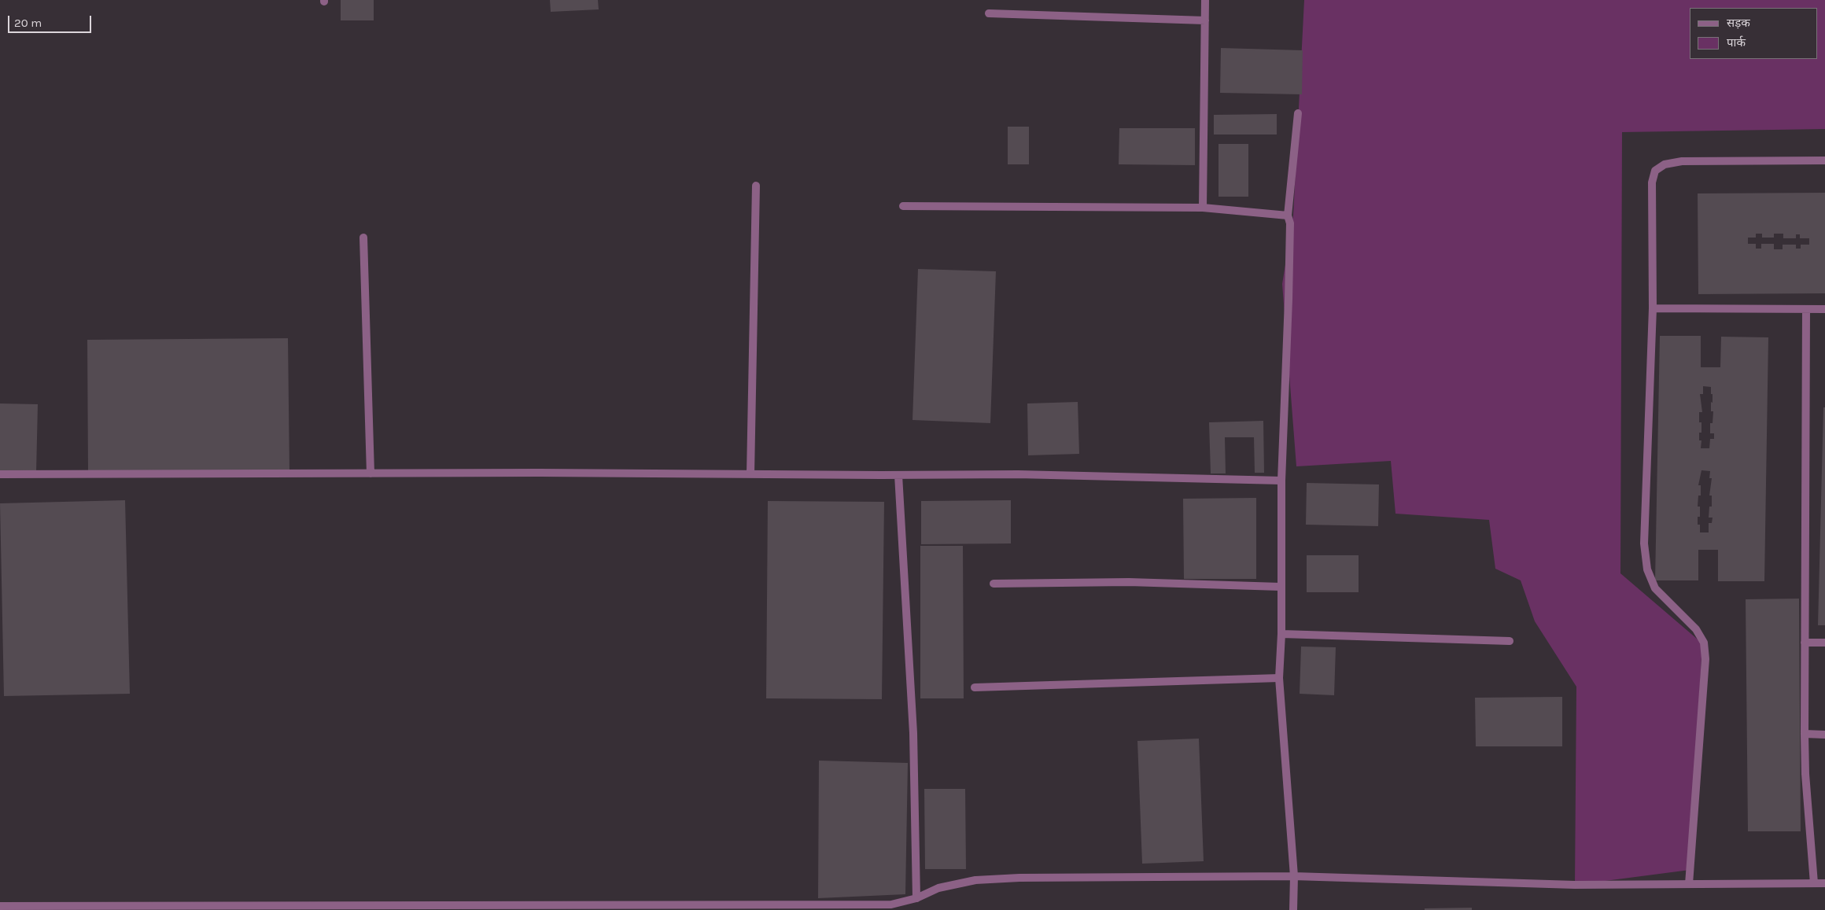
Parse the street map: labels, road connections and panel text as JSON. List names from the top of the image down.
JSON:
{
  "legend": ["सड़क", "पार्क"],
  "scale_bar": "20 m"
}
